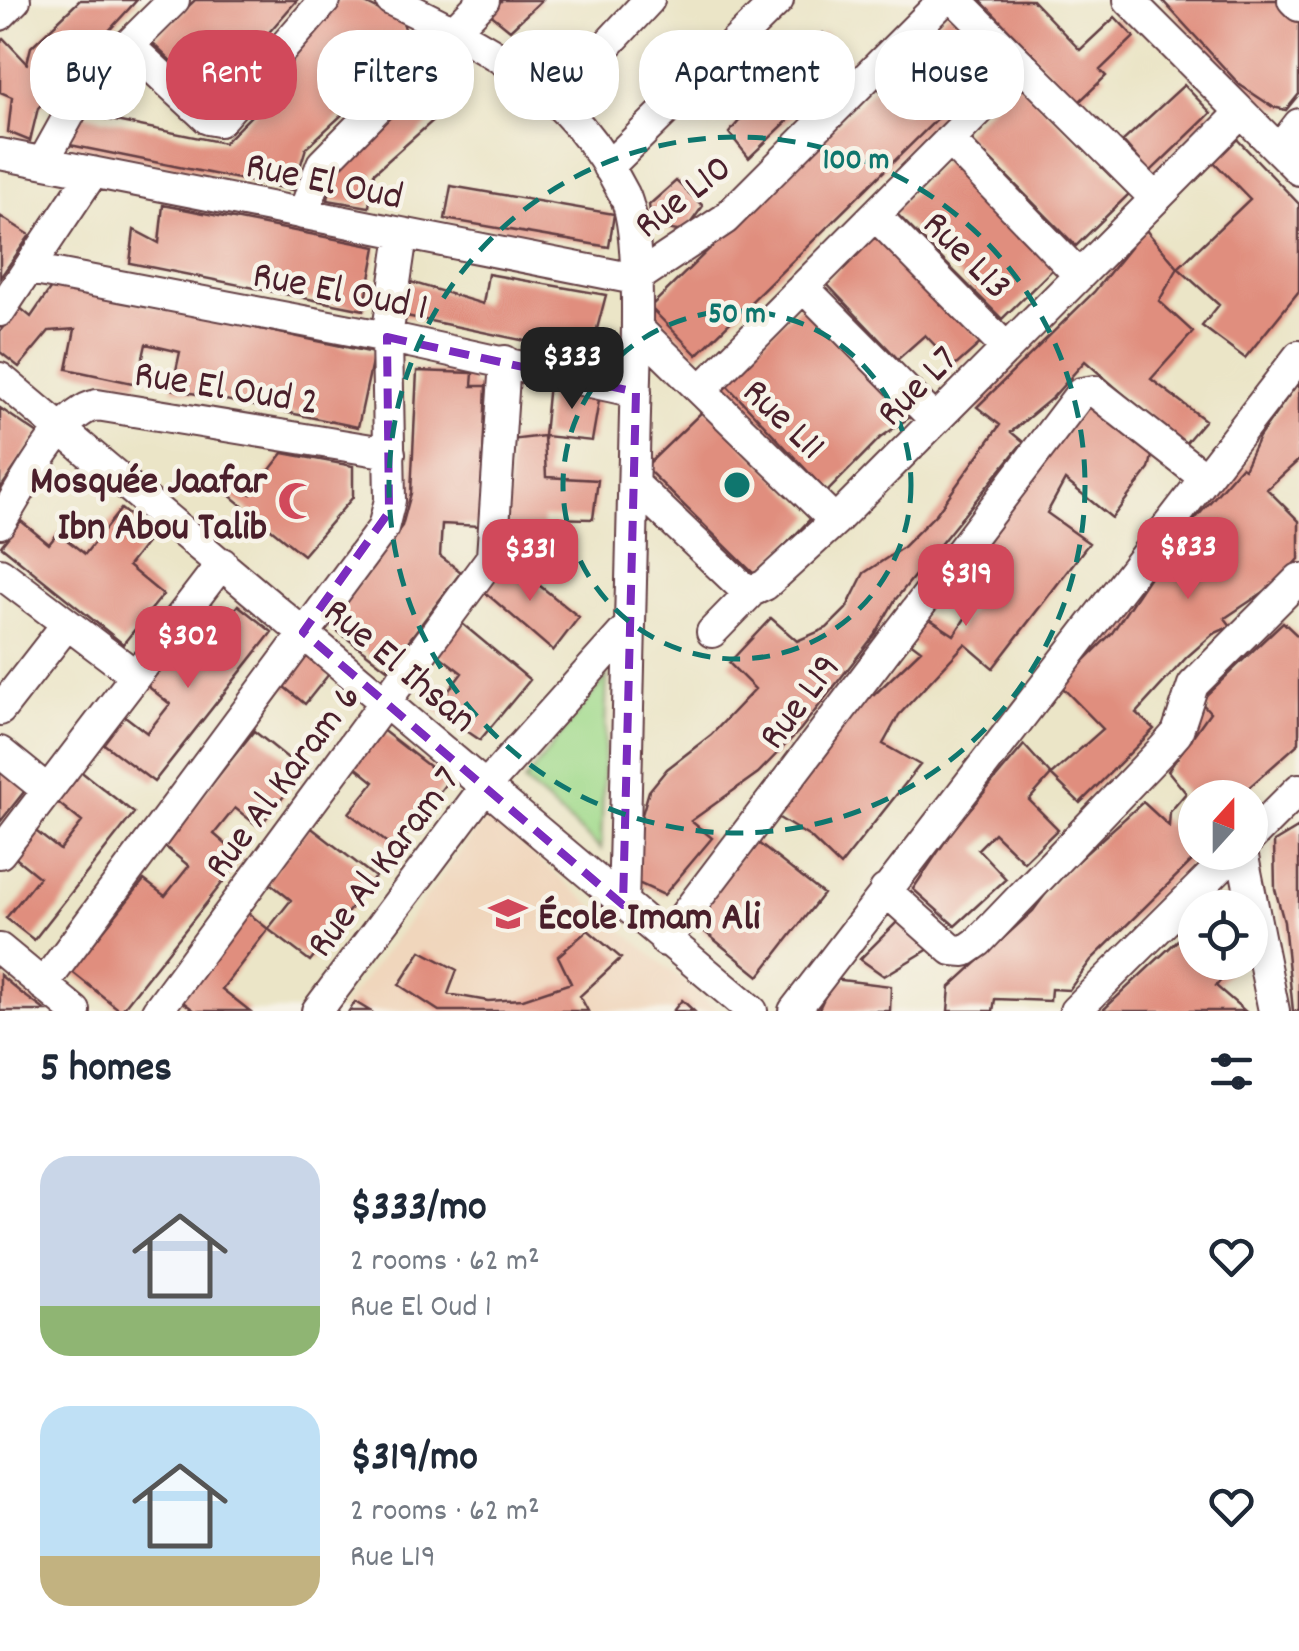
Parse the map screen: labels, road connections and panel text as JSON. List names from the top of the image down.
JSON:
{
  "streets": {
    "street": [
      "Rue El Oud",
      "Rue L10",
      "Rue L13",
      "Rue El Oud 1",
      "Rue L7",
      "Rue El Oud 2",
      "Rue L11",
      "Rue El Ihsan",
      "Rue L19",
      "Rue Al Karam 6",
      "Rue Al Karam 7"
    ]
  },
  "crossings": [
    ["Rue El Oud", "Rue L10"],
    ["Rue L13", "Rue L7"],
    ["Rue El Oud 1", "Rue Al Karam 6"],
    ["Rue L7", "Rue L11"],
    ["Rue El Oud 2", "Rue El Ihsan"],
    ["Rue El Ihsan", "Rue L19"],
    ["Rue El Ihsan", "Rue Al Karam 6"],
    ["Rue El Ihsan", "Rue Al Karam 7"]
  ],
  "places": {
    "mosque": ["Mosquée Jaafar Ibn Abou Talib"],
    "school or university": ["École Imam Ali"]
  },
  "north": "top",
  "page": {
    "chip": [
      "Buy",
      "Rent",
      "Filters",
      "New",
      "Apartment",
      "House"
    ],
    "price": [
      "$333",
      "$833",
      "$331",
      "$319",
      "$302"
    ],
    "heading": "5 homes",
    "list": [
      {
        "name": "$333/mo",
        "note": "2 rooms · 62 m² · Rue El Oud 1"
      },
      {
        "name": "$319/mo",
        "note": "2 rooms · 62 m² · Rue L19"
      }
    ]
  },
  "rings": ["100 m", "50 m"]
}
